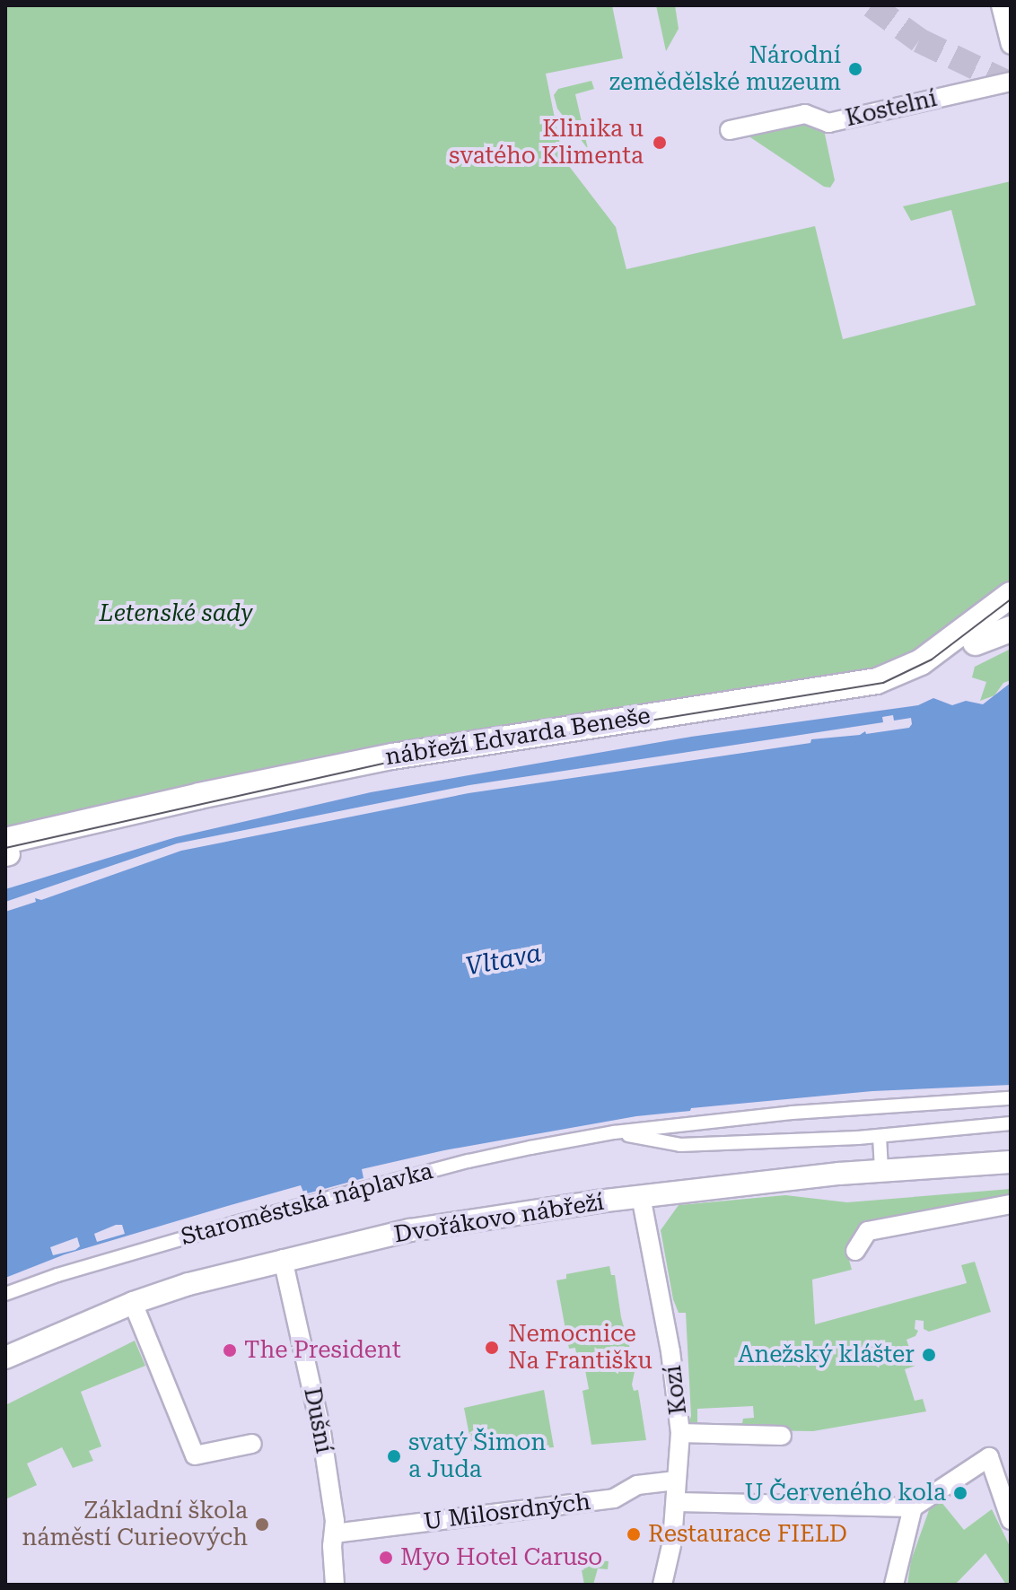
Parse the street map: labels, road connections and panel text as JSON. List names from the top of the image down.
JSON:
{
  "streets": {
    "main road": ["nábřeží Edvarda Beneše"],
    "street": [
      "Kostelní",
      "Staroměstská náplavka",
      "Dvořákovo nábřeží",
      "Kozí",
      "Dušní",
      "U Milosrdných"
    ]
  },
  "crossings": [
    ["Dvořákovo nábřeží", "Kozí"],
    ["Dvořákovo nábřeží", "Dušní"],
    ["Kozí", "U Milosrdných"],
    ["Dušní", "U Milosrdných"]
  ],
  "water": ["Vltava"],
  "parks": ["Letenské sady"],
  "places": [
    "Národní zemědělské muzeum",
    "Klinika u svatého Klimenta",
    "Nemocnice Na Františku",
    "The President",
    "Anežský klášter",
    "svatý Šimon a Juda",
    "U Červeného kola",
    "Základní škola náměstí Curieových",
    "Restaurace FIELD",
    "Myo Hotel Caruso"
  ]
}
